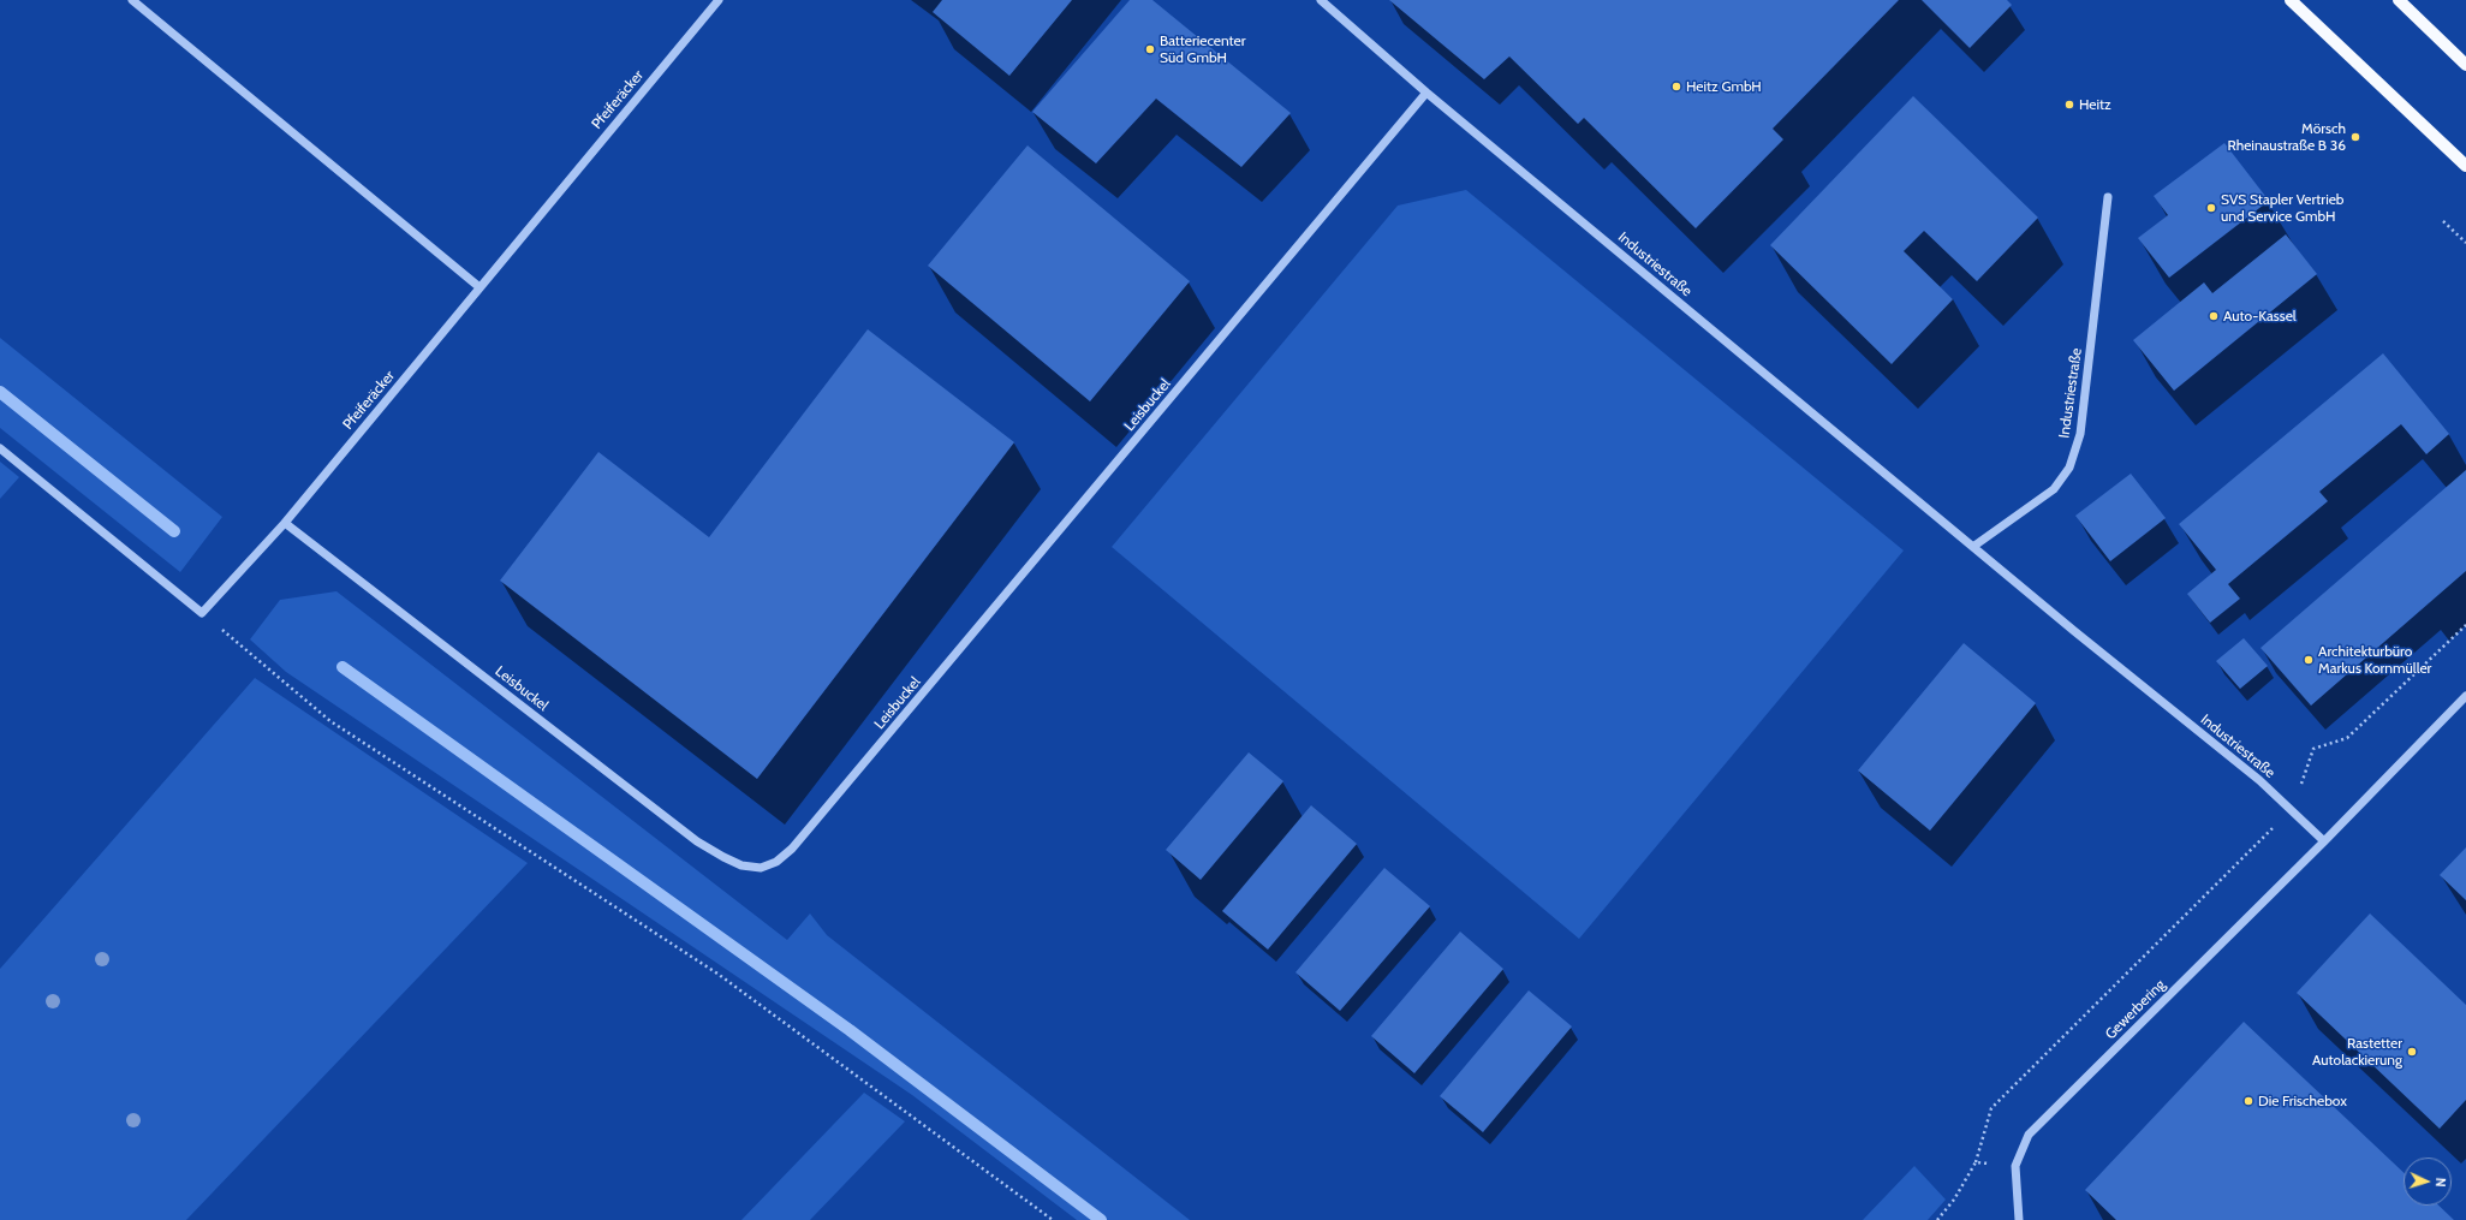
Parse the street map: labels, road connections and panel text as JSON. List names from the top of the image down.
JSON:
{
  "streets": {
    "street": [
      "Pfeiferäcker",
      "Industriestraße",
      "Leisbuckel",
      "Gewerbering"
    ]
  },
  "crossings": [
    ["Pfeiferäcker", "Leisbuckel"],
    ["Industriestraße", "Leisbuckel"],
    ["Industriestraße", "Gewerbering"]
  ],
  "places": [
    "Batteriecenter Süd GmbH",
    "Heitz GmbH",
    "Heitz",
    "Mörsch Rheinaustraße B 36",
    "SVS Stapler Vertrieb und Service GmbH",
    "Auto-Kassel",
    "Architekturbüro Markus Kornmüller",
    "Rastetter Autolackierung",
    "Die Frischebox"
  ],
  "north": "right"
}
